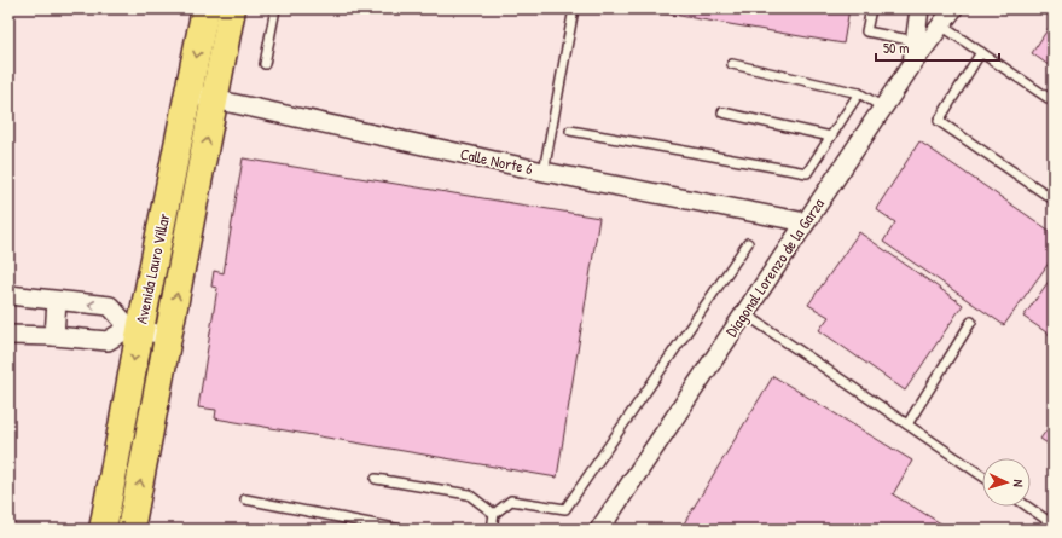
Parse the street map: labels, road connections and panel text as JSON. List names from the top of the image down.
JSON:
{
  "streets": {
    "main road": ["Avenida Lauro Villar"],
    "street": ["Calle Norte 6", "Diagonal Lorenzo de la Garza"]
  },
  "crossings": [
    ["Calle Norte 6", "Diagonal Lorenzo de la Garza"],
    ["Calle Norte 6", "Avenida Lauro Villar"]
  ],
  "scale_bar": "50 m",
  "north": "right"
}
